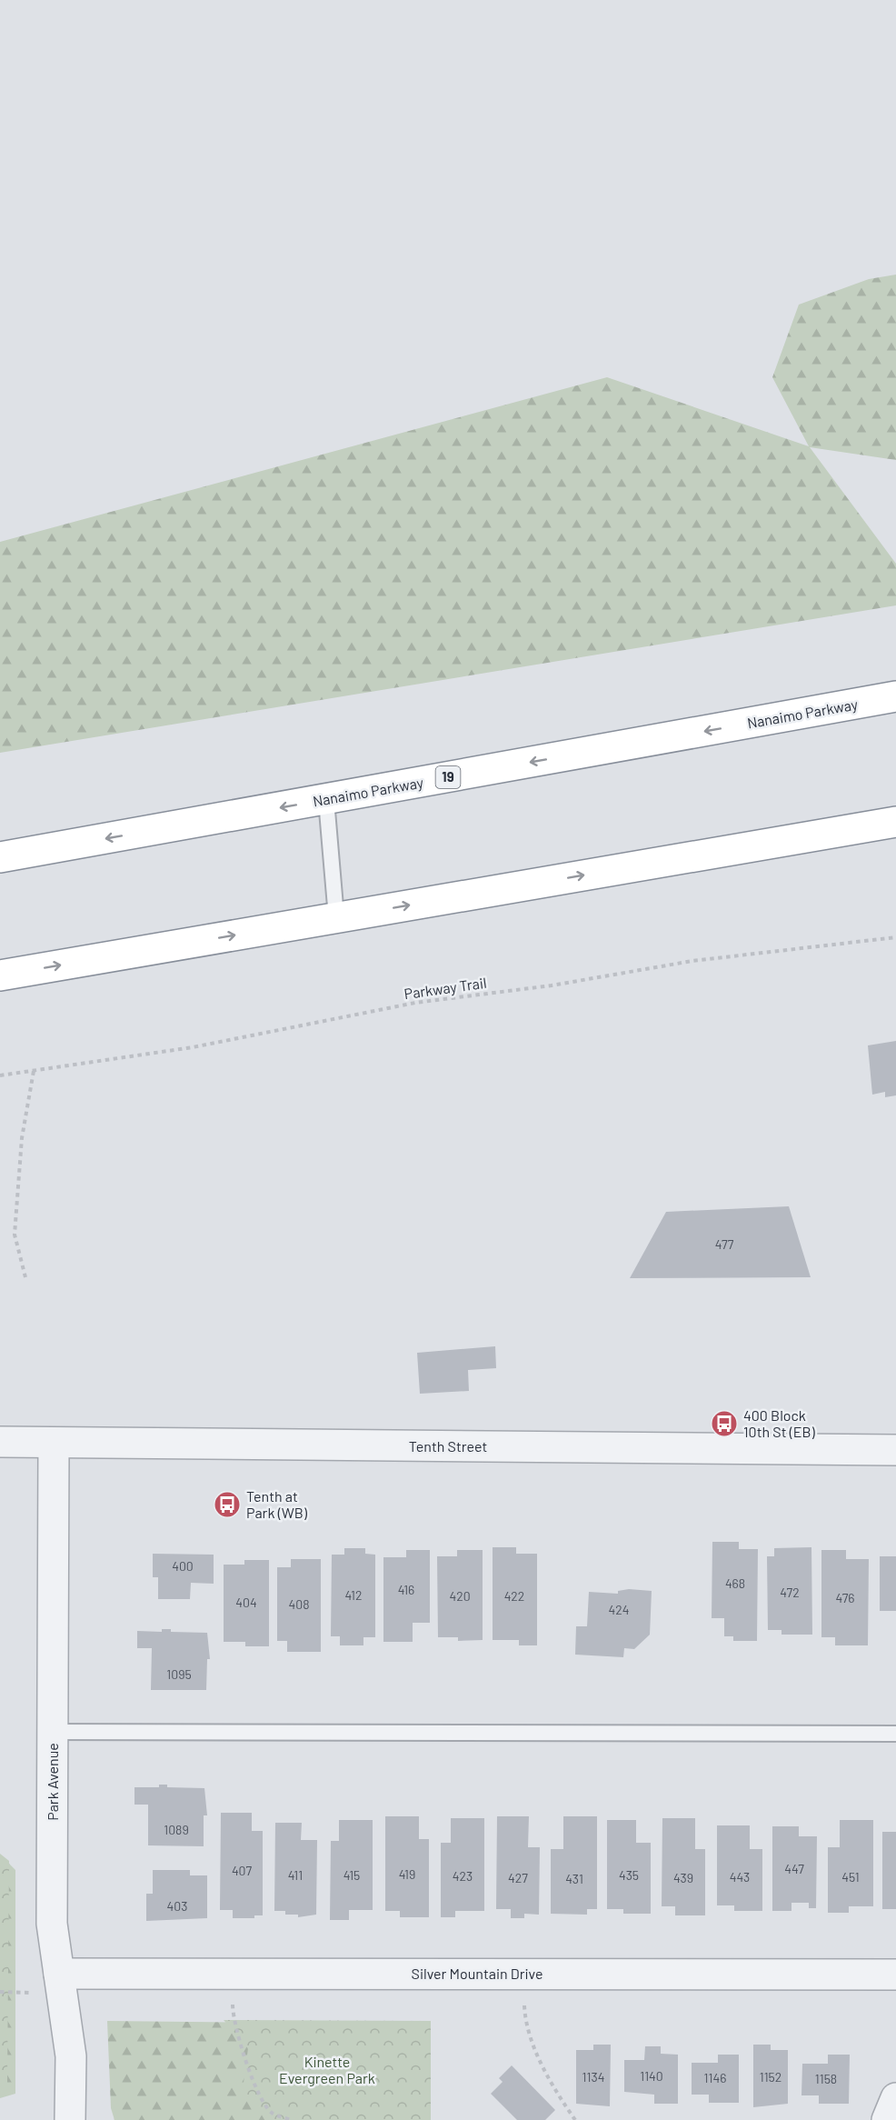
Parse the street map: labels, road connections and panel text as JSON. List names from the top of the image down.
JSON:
{
  "streets": {
    "highway": ["Nanaimo Parkway", "19"],
    "street": ["Tenth Street", "Park Avenue", "Silver Mountain Drive"],
    "path": ["Parkway Trail"]
  },
  "crossings": [
    ["Tenth Street", "Park Avenue"],
    ["Park Avenue", "Silver Mountain Drive"]
  ],
  "parks": ["Kinette Evergreen Park"],
  "places": {
    "bus stop": ["400 Block 10th St (EB)", "Tenth at Park (WB)"]
  },
  "house_numbers": [
    "477",
    "400",
    "468",
    "416",
    "472",
    "412",
    "420",
    "422",
    "476",
    "404",
    "408",
    "424",
    "1095",
    "1089",
    "447",
    "407",
    "419",
    "411",
    "415",
    "435",
    "423",
    "443",
    "451",
    "427",
    "439",
    "431",
    "403",
    "1140",
    "1134",
    "1152",
    "1146",
    "1158"
  ]
}
